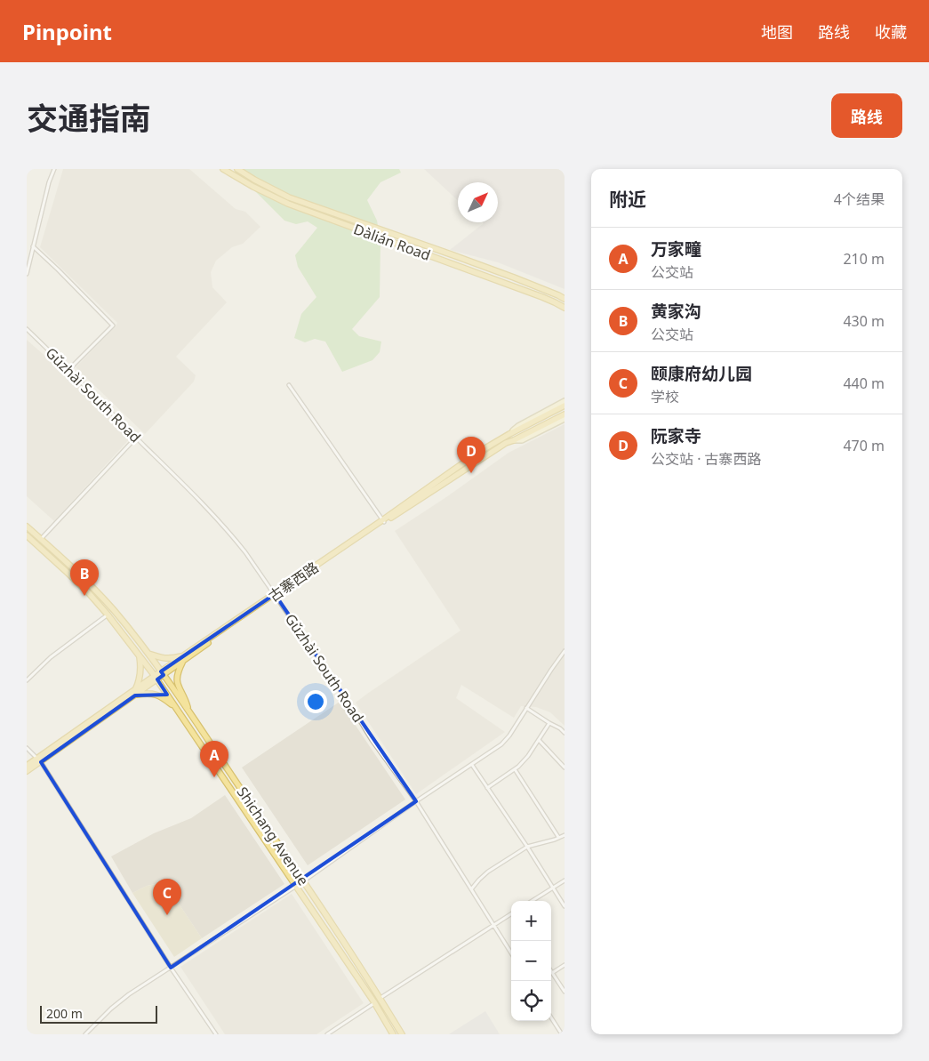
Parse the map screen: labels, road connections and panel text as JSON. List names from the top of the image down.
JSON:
{
  "streets": {
    "main road": ["Dàlián Road", "古寨西路", "Shichang Avenue"],
    "street": ["Gǔzhài South Road"]
  },
  "crossings": [
    ["Gǔzhài South Road", "古寨西路"],
    ["古寨西路", "Shichang Avenue"]
  ],
  "scale_bar": "200 m",
  "north": "top right",
  "page": {
    "header": "Pinpoint",
    "nav": ["地图", "路线", "收藏"],
    "title": "交通指南",
    "buttons": "路线",
    "heading": ["附近", "4个结果"],
    "list": [
      {
        "mark": "A",
        "name": "万家疃",
        "note": "公交站",
        "value": "210 m"
      },
      {
        "mark": "B",
        "name": "黄家沟",
        "note": "公交站",
        "value": "430 m"
      },
      {
        "mark": "C",
        "name": "颐康府幼儿园",
        "note": "学校",
        "value": "440 m"
      },
      {
        "mark": "D",
        "name": "阮家寺",
        "note": "公交站 · 古寨西路",
        "value": "470 m"
      }
    ],
    "pins": [
      "D",
      "B",
      "A",
      "C"
    ],
    "map_buttons": ["+", "−"],
    "scale": "200 m"
  }
}
